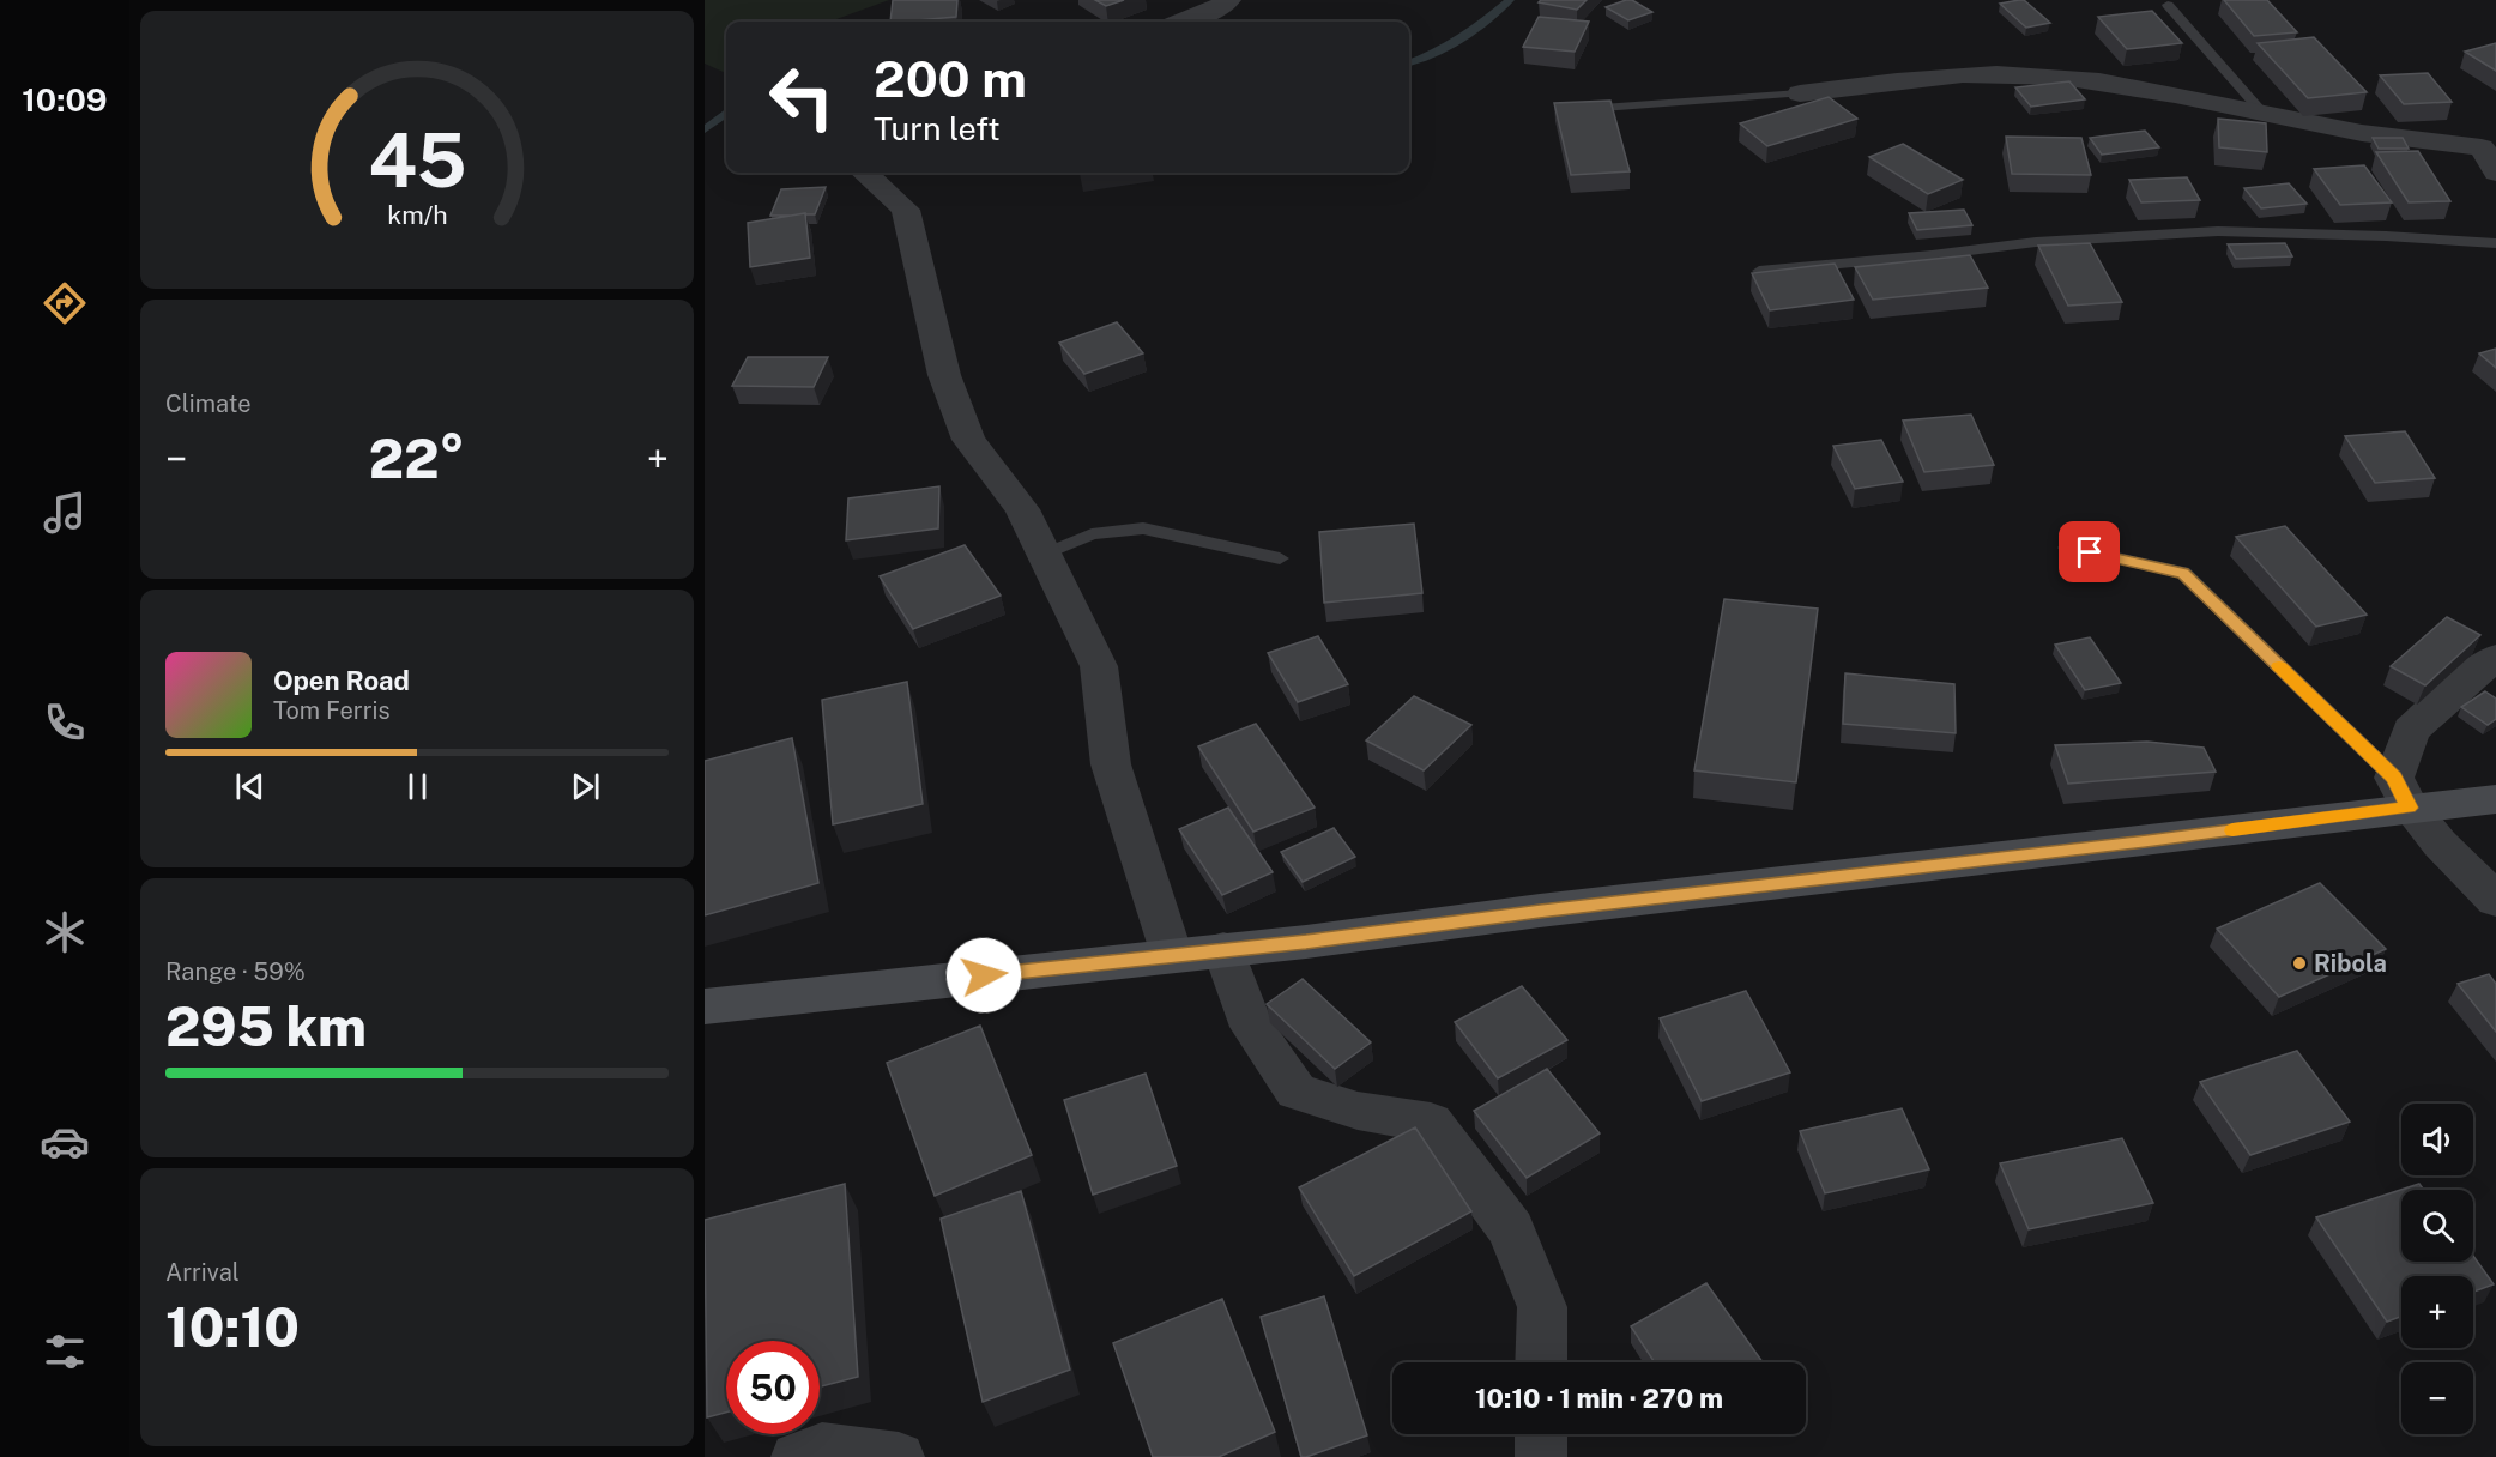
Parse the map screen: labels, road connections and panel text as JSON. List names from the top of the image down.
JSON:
{
  "places": ["Ribola"],
  "page": {
    "tabs": "10:09",
    "turn": ["200 m", "Turn left"],
    "tile": [
      "Climate",
      ["Range · 59%", "295 km"],
      ["Arrival", "10:10"]
    ],
    "heat": ["−", "22°", "+"],
    "song": ["Open Road", "Tom Ferris"],
    "map_buttons": ["+", "−"],
    "limit": "50",
    "trip": "10:10 · 1 min · 270 m",
    "gauge": ["45", "km/h"]
  }
}
